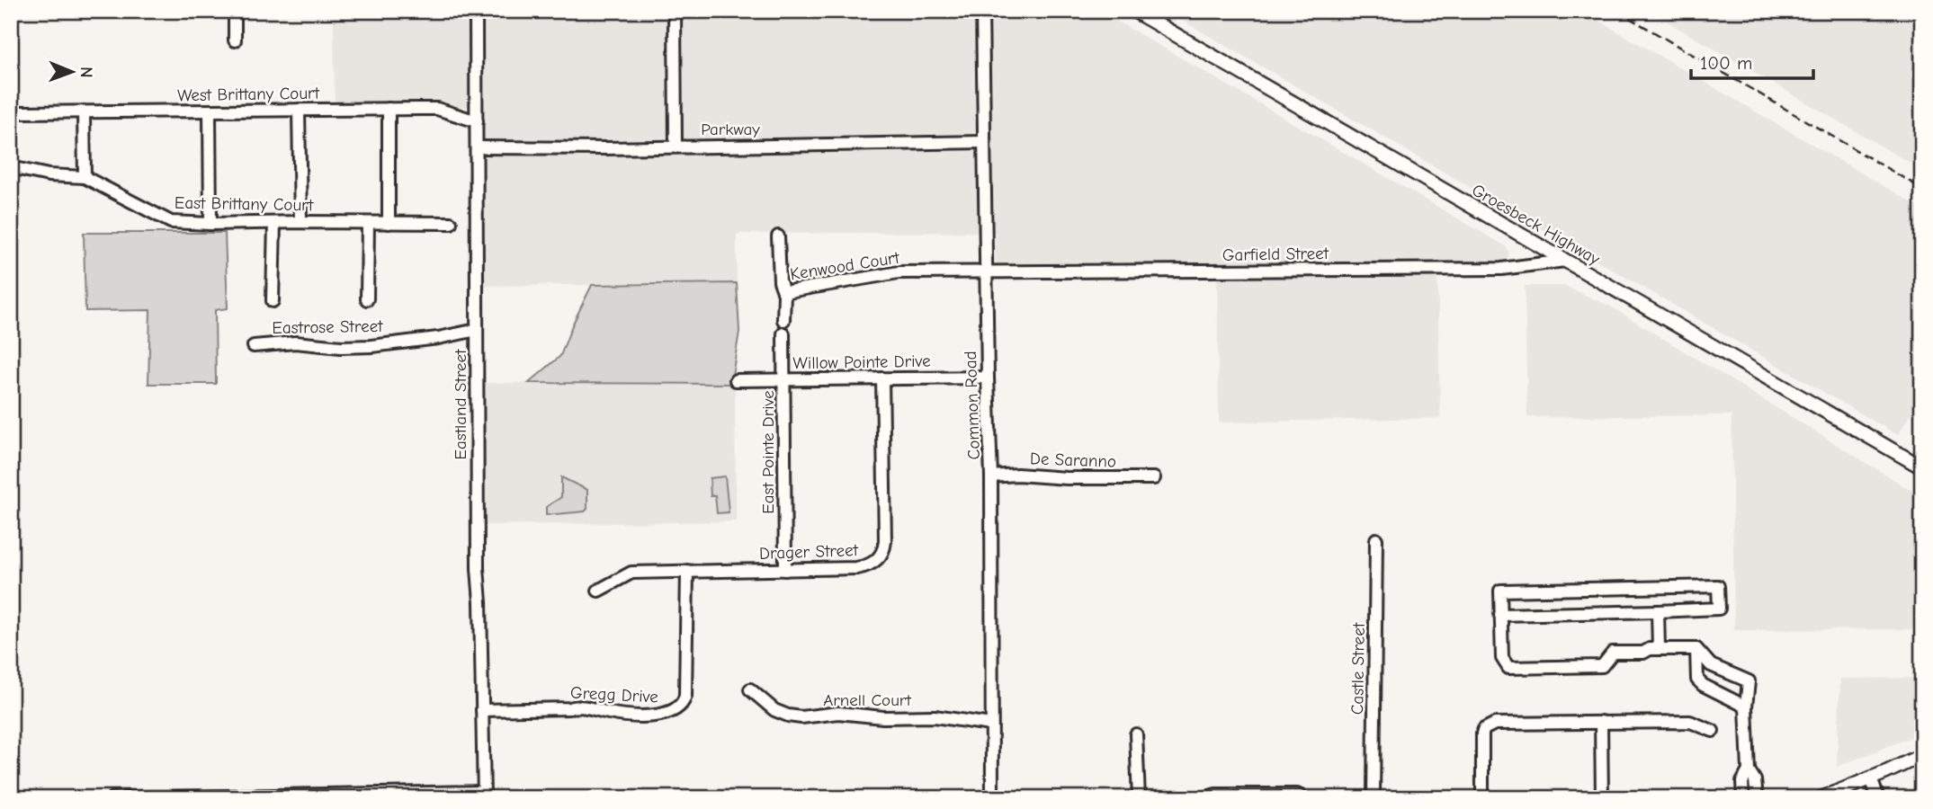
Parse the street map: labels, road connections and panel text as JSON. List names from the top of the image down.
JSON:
{
  "streets": {
    "main road": ["Groesbeck Highway"],
    "street": [
      "West Brittany Court",
      "Parkway",
      "East Brittany Court",
      "Garfield Street",
      "Kenwood Court",
      "Eastrose Street",
      "Willow Pointe Drive",
      "Eastland Street",
      "Common Road",
      "East Pointe Drive",
      "De Saranno",
      "Drager Street",
      "Castle Street",
      "Gregg Drive",
      "Arnell Court"
    ]
  },
  "crossings": [
    ["West Brittany Court", "Eastland Street"],
    ["Parkway", "Eastland Street"],
    ["Parkway", "Common Road"],
    ["Groesbeck Highway", "Garfield Street"],
    ["Garfield Street", "Kenwood Court"],
    ["Garfield Street", "Common Road"],
    ["Kenwood Court", "Common Road"],
    ["Eastrose Street", "Eastland Street"],
    ["Willow Pointe Drive", "Common Road"],
    ["Willow Pointe Drive", "East Pointe Drive"],
    ["Willow Pointe Drive", "Drager Street"],
    ["Eastland Street", "Gregg Drive"],
    ["Common Road", "De Saranno"],
    ["Common Road", "Arnell Court"],
    ["East Pointe Drive", "Drager Street"],
    ["Drager Street", "Gregg Drive"]
  ],
  "scale_bar": "100 m",
  "north": "right"
}
